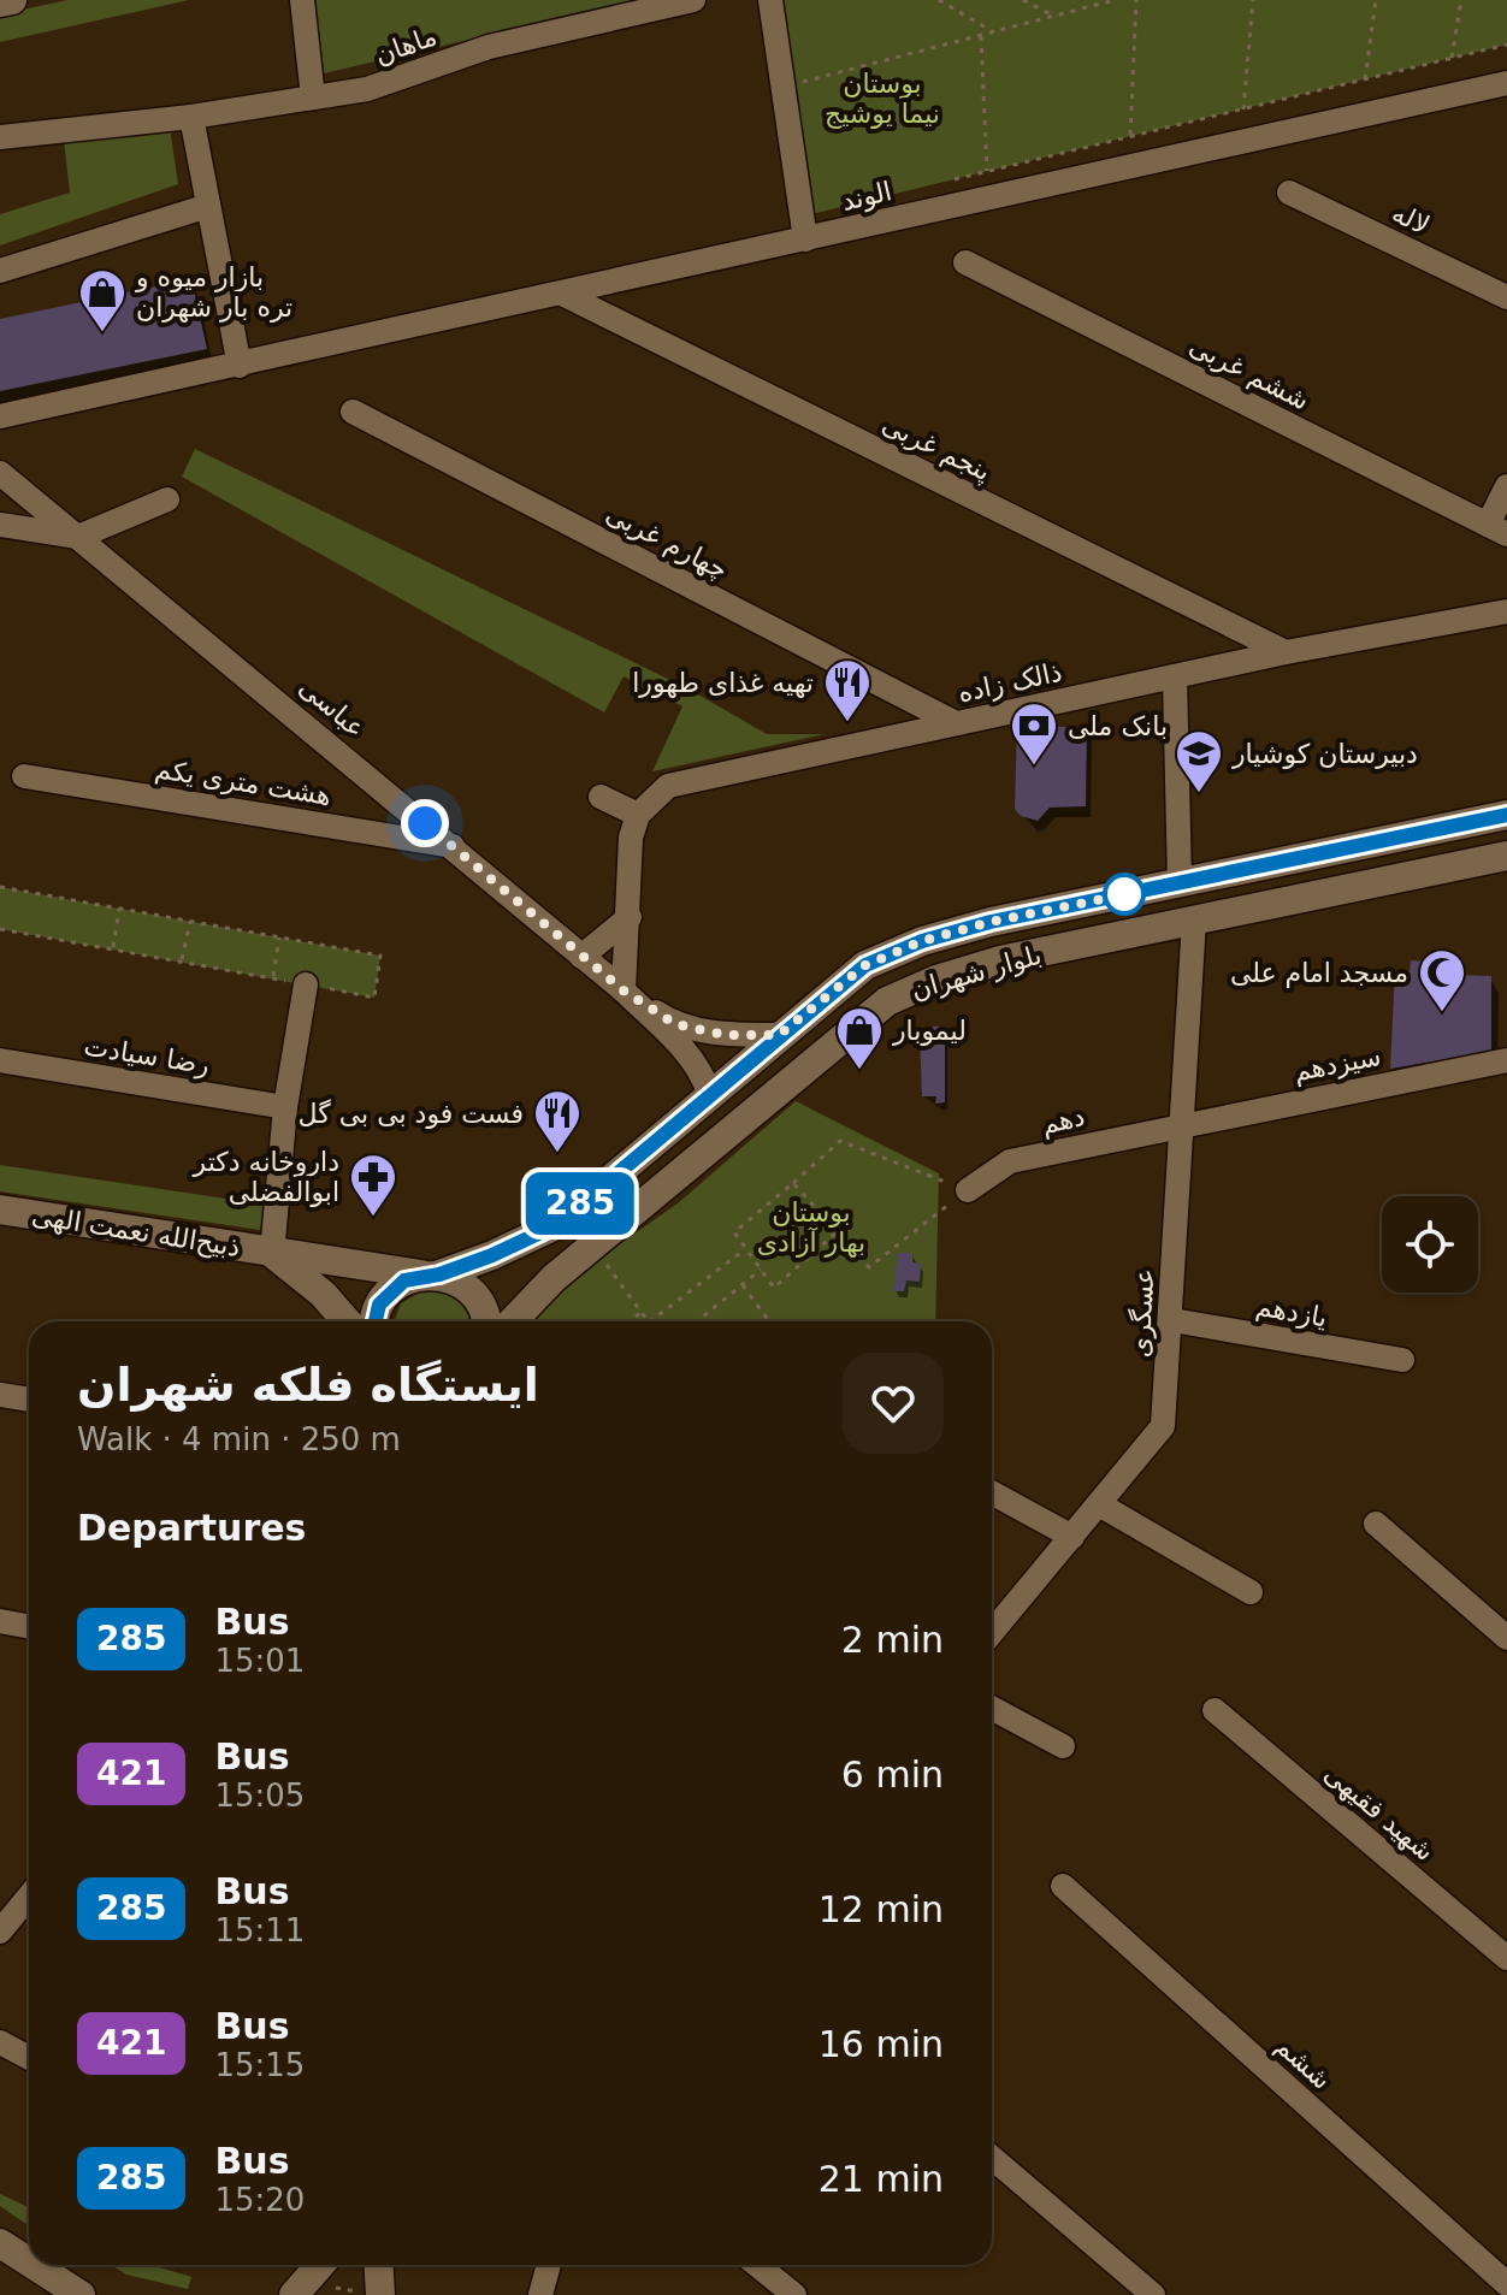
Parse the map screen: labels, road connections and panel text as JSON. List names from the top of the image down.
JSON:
{
  "streets": {
    "street": [
      "ماهان",
      "الوند",
      "لاله",
      "ششم غربی",
      "پنجم غربی",
      "چهارم غربی",
      "ذالک زاده",
      "عباسی",
      "هشت متری یکم",
      "بلوار شهران",
      "رضا سیادت",
      "سیزدهم",
      "دهم",
      "ذبیح‌الله نعمت الهی",
      "یازدهم",
      "عسگری",
      "شهید فقیهی",
      "ششم"
    ]
  },
  "crossings": [
    ["الوند", "پنجم غربی"],
    ["پنجم غربی", "ذالک زاده"],
    ["چهارم غربی", "ذالک زاده"],
    ["عباسی", "هشت متری یکم"],
    ["بلوار شهران", "ذبیح‌الله نعمت الهی"],
    ["بلوار شهران", "عسگری"],
    ["سیزدهم", "دهم"],
    ["سیزدهم", "عسگری"],
    ["دهم", "عسگری"],
    ["یازدهم", "عسگری"]
  ],
  "parks": ["بوستان نیما یوشیج", "بوستان بهار آزادی"],
  "places": {
    "shop": ["بازار میوه و تره بار شهران", "لیموبار"],
    "restaurant": ["تهیه غذای طهورا", "فست فود بی بی گل"],
    "bank": ["بانک ملی"],
    "school or university": ["دبیرستان کوشیار"],
    "mosque": ["مسجد امام علی"],
    "pharmacy": ["داروخانه دکتر ابوالفضلی"]
  },
  "lines": ["bus line 285"],
  "page": {
    "on_map": "285",
    "heading": [
      ["ایستگاه فلکه شهران", "Walk · 4 min · 250 m"],
      "Departures"
    ],
    "list": [
      {
        "mark": "285",
        "name": "Bus",
        "note": "15:01",
        "value": "2 min"
      },
      {
        "mark": "421",
        "name": "Bus",
        "note": "15:05",
        "value": "6 min"
      },
      {
        "mark": "285",
        "name": "Bus",
        "note": "15:11",
        "value": "12 min"
      },
      {
        "mark": "421",
        "name": "Bus",
        "note": "15:15",
        "value": "16 min"
      },
      {
        "mark": "285",
        "name": "Bus",
        "note": "15:20",
        "value": "21 min"
      }
    ]
  }
}
